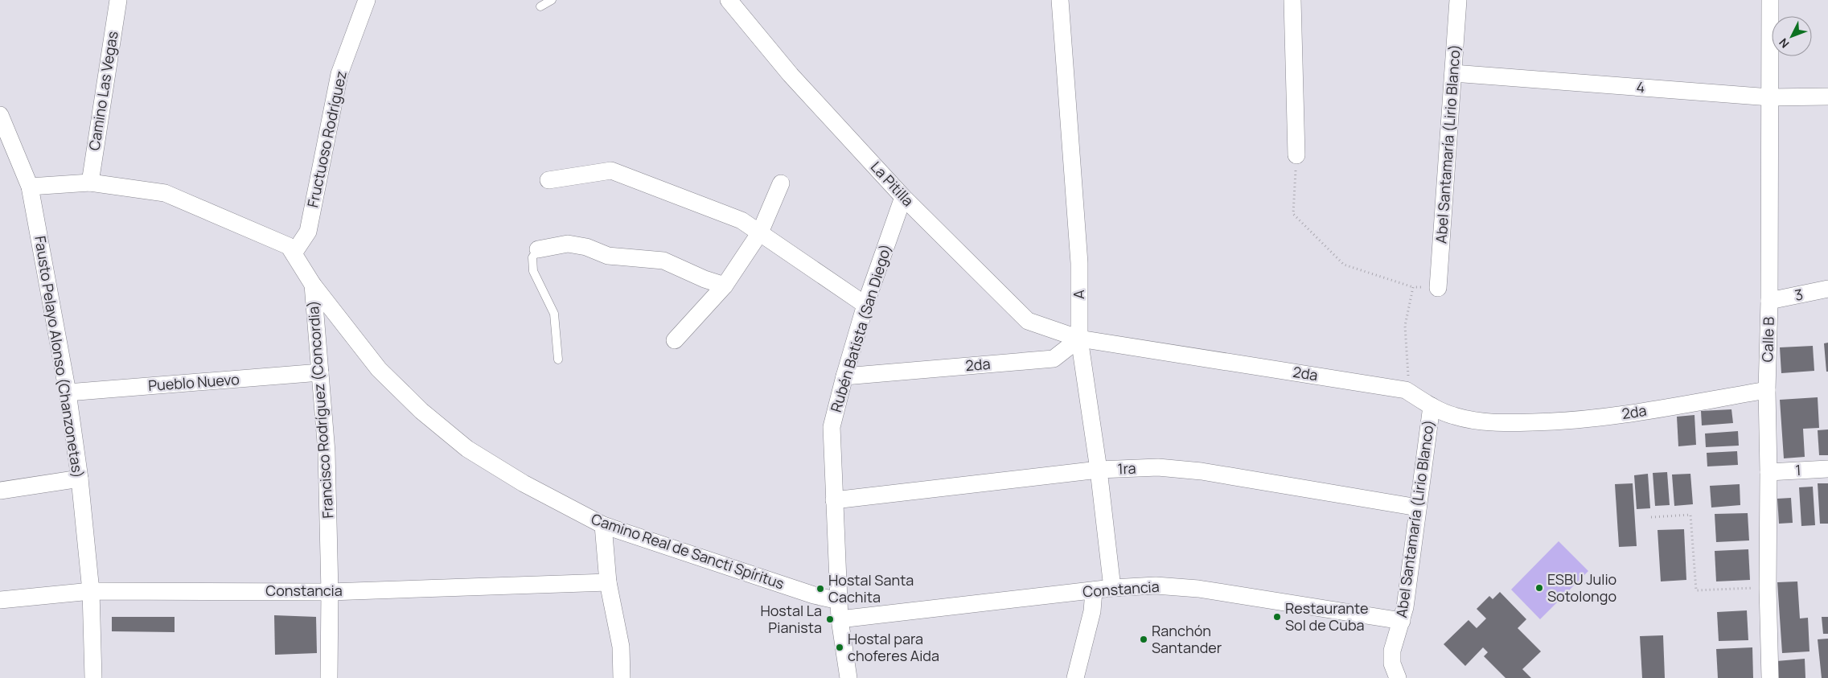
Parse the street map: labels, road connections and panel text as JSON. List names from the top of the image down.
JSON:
{
  "streets": {
    "street": [
      "4",
      "Camino Las Vegas",
      "Fructuoso Rodríguez",
      "Abel Santamaría (Lirio Blanco)",
      "La Pitilla",
      "A",
      "3",
      "Rubén Batista (San Diego)",
      "Calle B",
      "Fausto Pelayo Alonso (Chanzonetas)",
      "2da",
      "Pueblo Nuevo",
      "Francisco Rodríguez (Concordia)",
      "1ra",
      "1",
      "Camino Real de Sancti Spíritus",
      "Constancia"
    ]
  },
  "crossings": [
    ["4", "Abel Santamaría (Lirio Blanco)"],
    ["4", "Calle B"],
    ["Camino Las Vegas", "Camino Real de Sancti Spíritus"],
    ["Fructuoso Rodríguez", "Camino Real de Sancti Spíritus"],
    ["Abel Santamaría (Lirio Blanco)", "2da"],
    ["Abel Santamaría (Lirio Blanco)", "1ra"],
    ["Abel Santamaría (Lirio Blanco)", "Constancia"],
    ["La Pitilla", "A"],
    ["La Pitilla", "Rubén Batista (San Diego)"],
    ["La Pitilla", "2da"],
    ["A", "2da"],
    ["A", "1ra"],
    ["A", "Constancia"],
    ["3", "Calle B"],
    ["Rubén Batista (San Diego)", "2da"],
    ["Rubén Batista (San Diego)", "1ra"],
    ["Rubén Batista (San Diego)", "Camino Real de Sancti Spíritus"],
    ["Rubén Batista (San Diego)", "Constancia"],
    ["Calle B", "2da"],
    ["Calle B", "1"],
    ["Fausto Pelayo Alonso (Chanzonetas)", "Pueblo Nuevo"],
    ["Fausto Pelayo Alonso (Chanzonetas)", "Camino Real de Sancti Spíritus"],
    ["Fausto Pelayo Alonso (Chanzonetas)", "Constancia"],
    ["Pueblo Nuevo", "Francisco Rodríguez (Concordia)"],
    ["Francisco Rodríguez (Concordia)", "Camino Real de Sancti Spíritus"],
    ["Francisco Rodríguez (Concordia)", "Constancia"]
  ],
  "places": [
    "ESBU Julio Sotolongo",
    "Hostal Santa Cachita",
    "Restaurante Sol de Cuba",
    "Hostal La Pianista",
    "Ranchón Santander",
    "Hostal para choferes Aida"
  ],
  "north": "bottom left"
}
